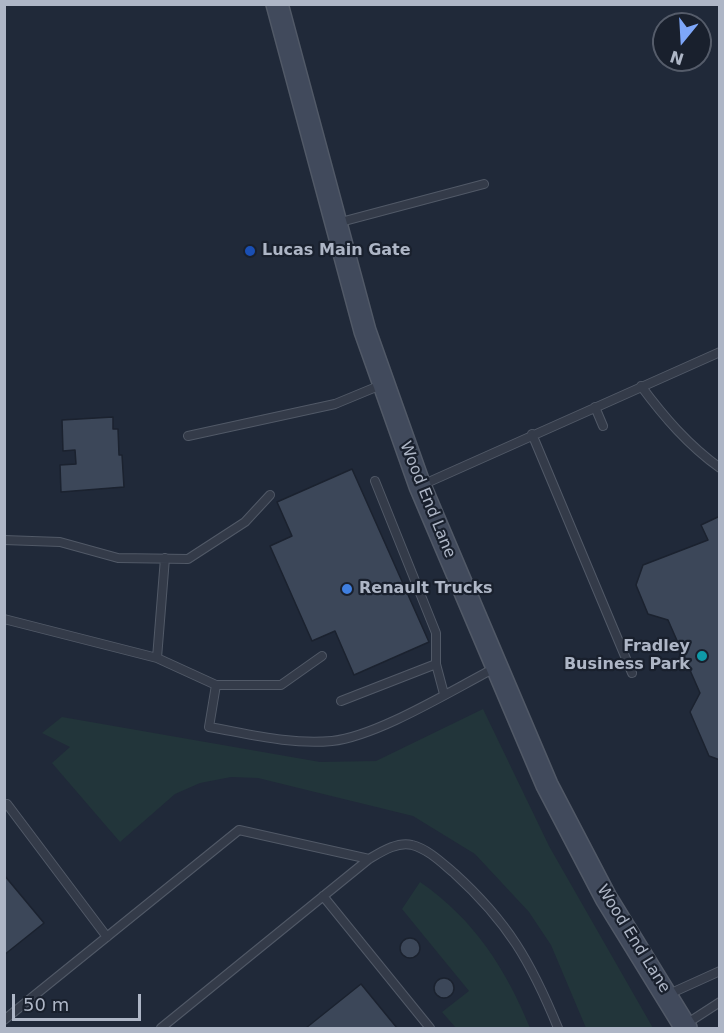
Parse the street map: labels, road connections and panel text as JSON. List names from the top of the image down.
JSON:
{
  "streets": {
    "street": ["Wood End Lane"]
  },
  "places": ["Lucas Main Gate", "Renault Trucks", "Fradley Business Park"],
  "scale_bar": "50 m",
  "north": "bottom"
}
